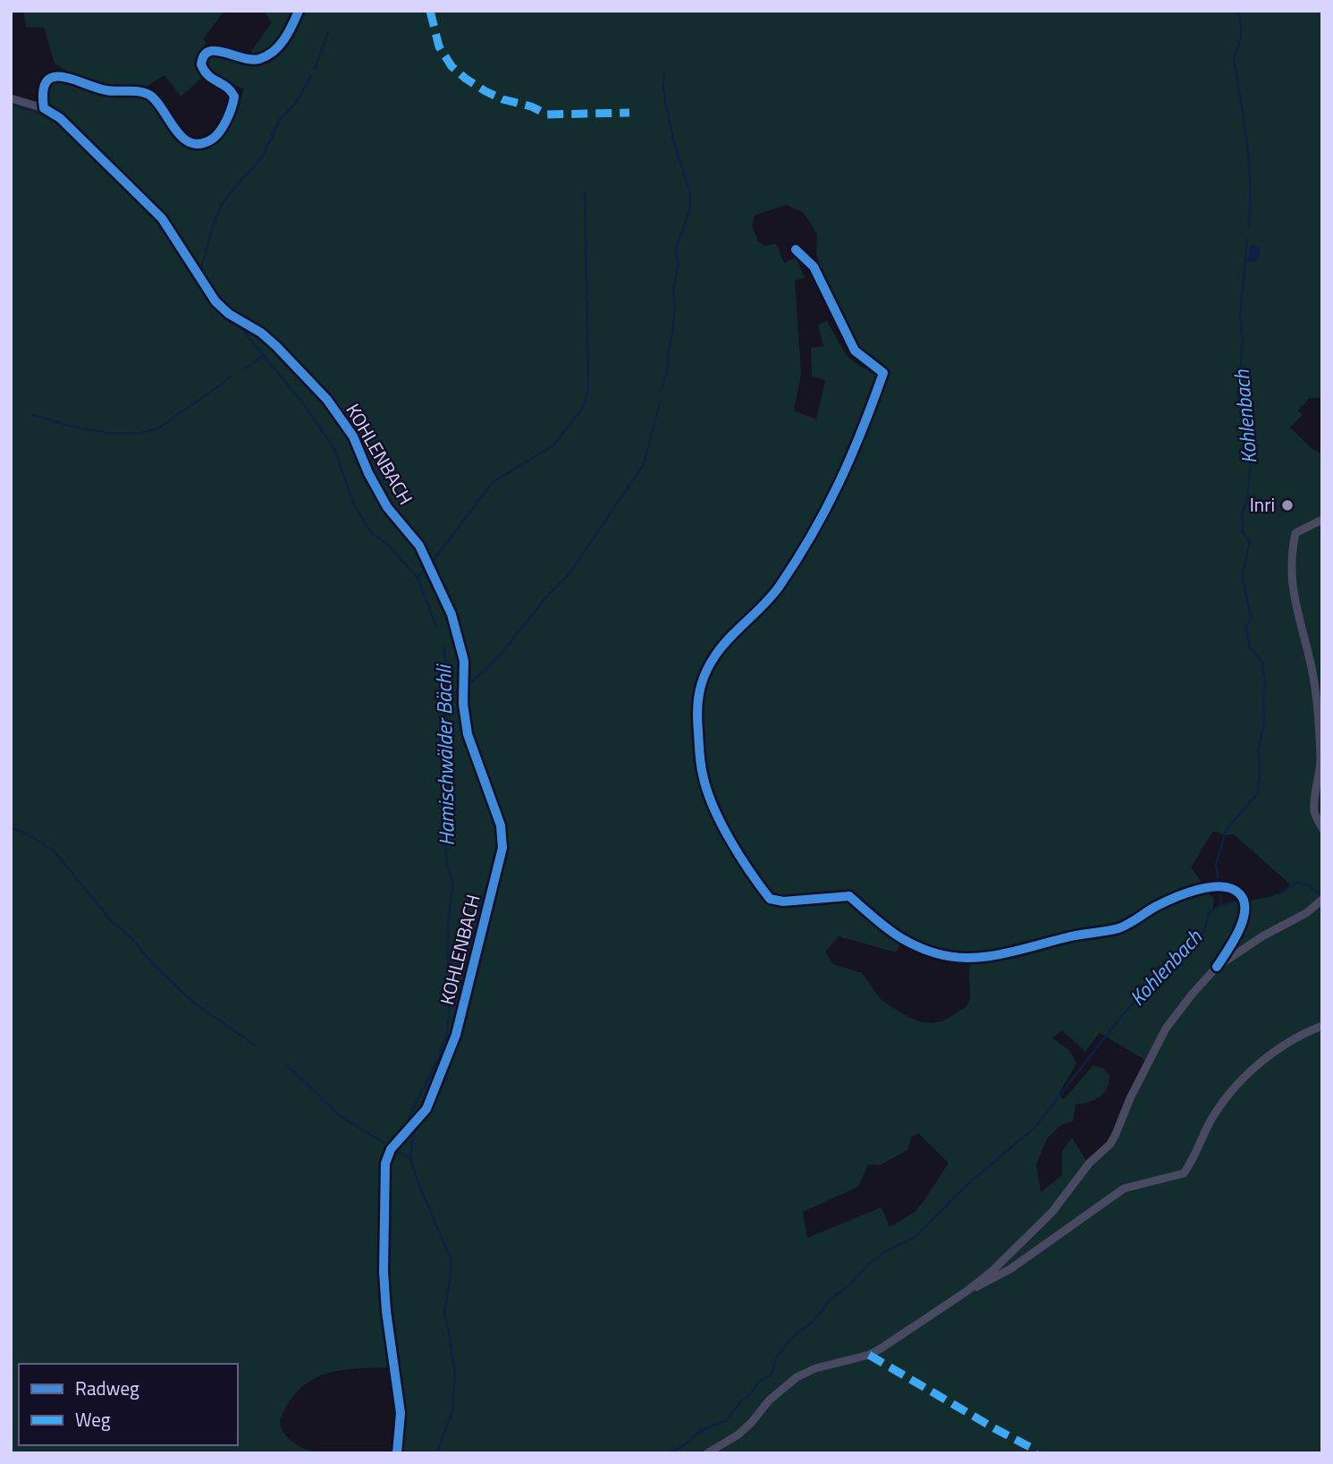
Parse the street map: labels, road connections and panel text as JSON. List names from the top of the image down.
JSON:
{
  "streets": {
    "street": ["KOHLENBACH"]
  },
  "water": ["Kohlenbach", "Hamischwälder Bächli"],
  "places": ["Inri"],
  "legend": ["Radweg", "Weg"]
}
